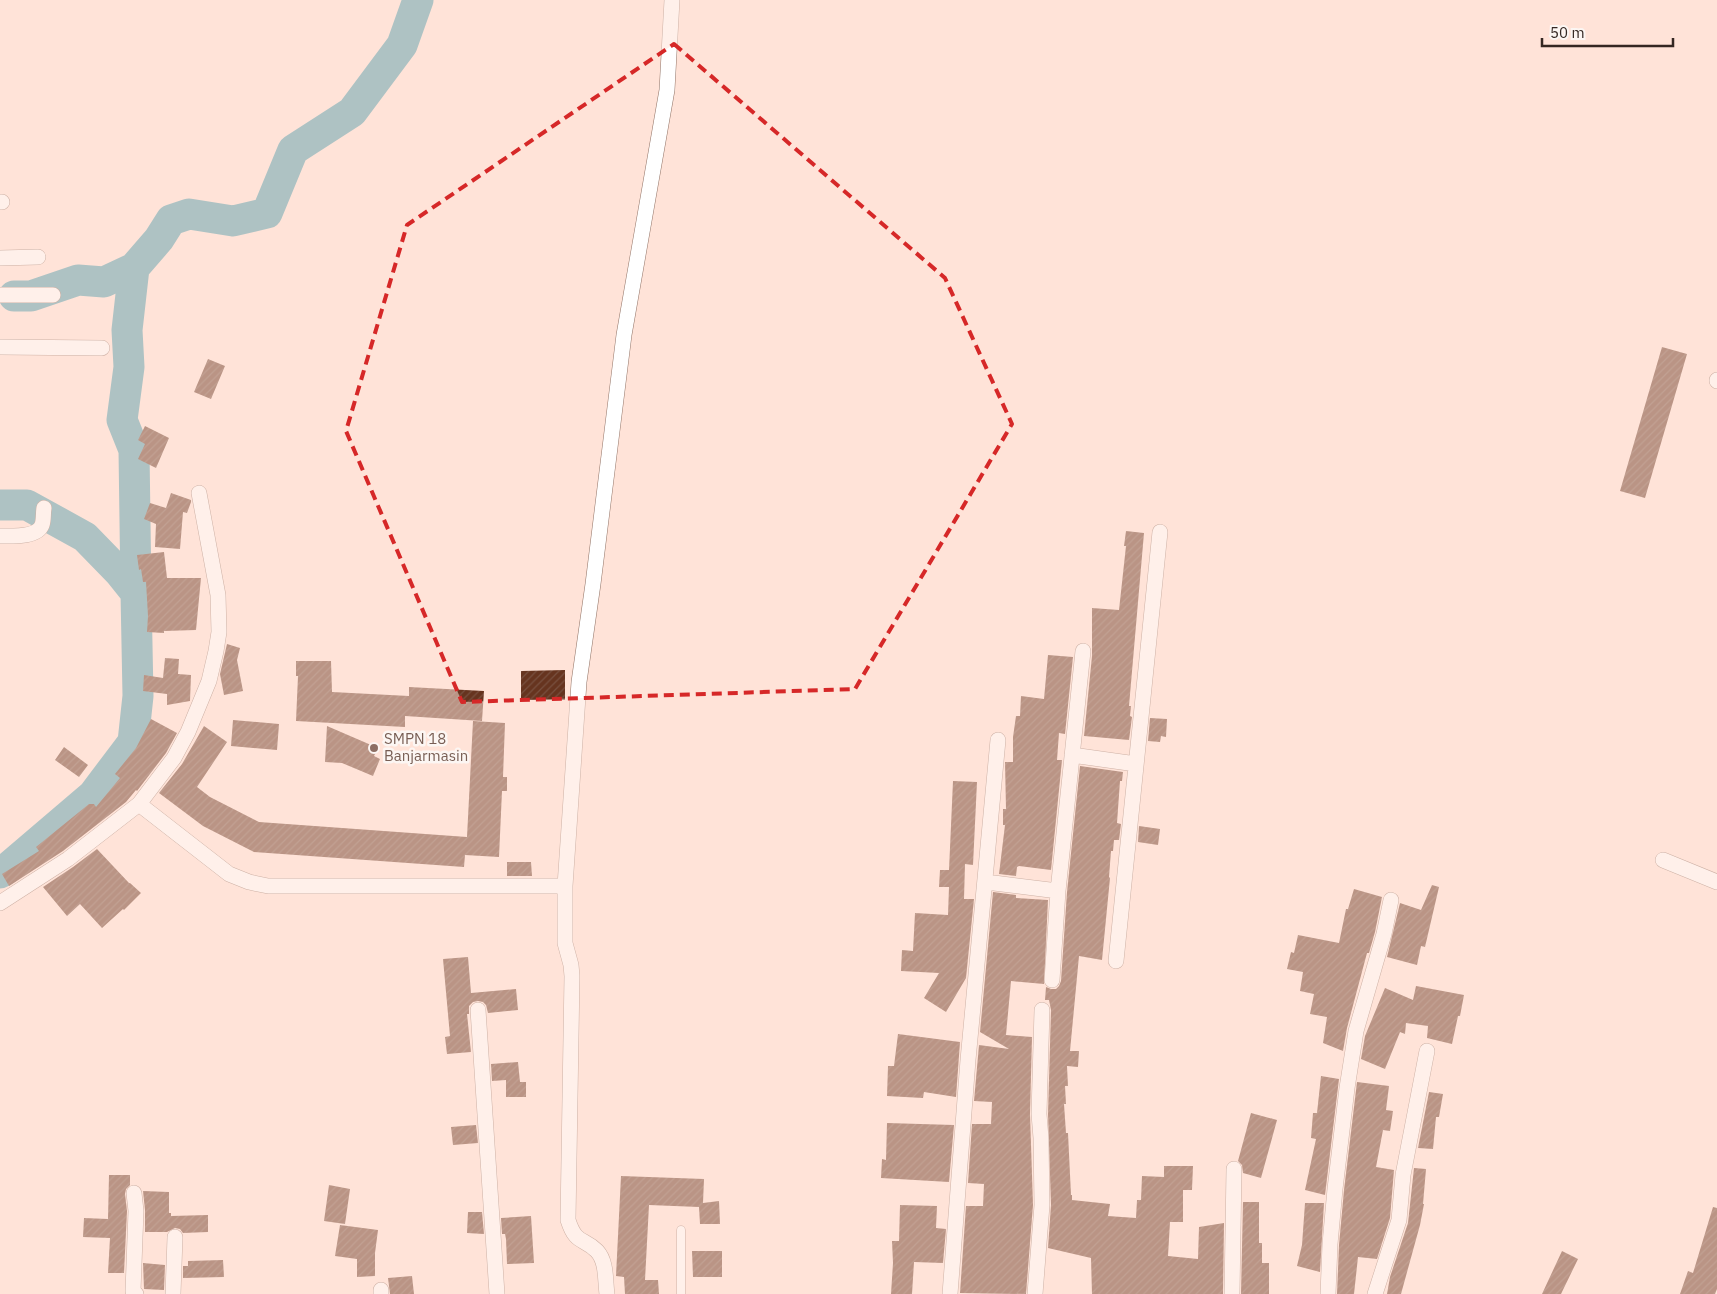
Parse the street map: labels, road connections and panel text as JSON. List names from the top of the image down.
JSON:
{
  "places": ["SMPN 18 Banjarmasin"],
  "scale_bar": "50 m"
}
